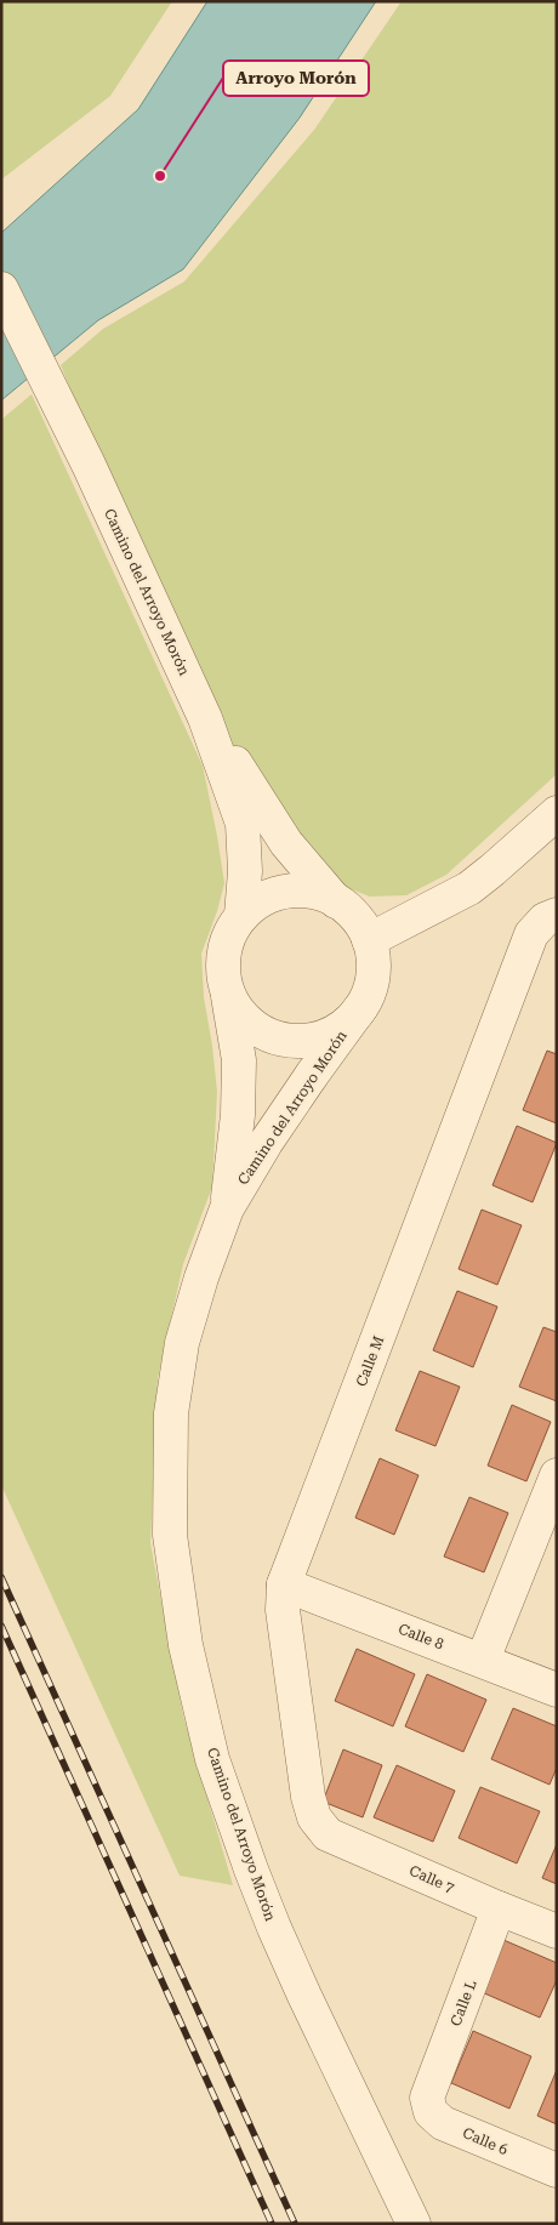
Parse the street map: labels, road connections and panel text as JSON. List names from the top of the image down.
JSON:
{
  "streets": {
    "street": [
      "Camino del Arroyo Morón",
      "Calle M",
      "Calle 8",
      "Calle 7",
      "Calle L",
      "Calle 6"
    ]
  },
  "crossings": [
    ["Calle M", "Calle 8"],
    ["Calle M", "Calle 7"],
    ["Calle 7", "Calle L"],
    ["Calle L", "Calle 6"]
  ],
  "places": ["Arroyo Morón"]
}
